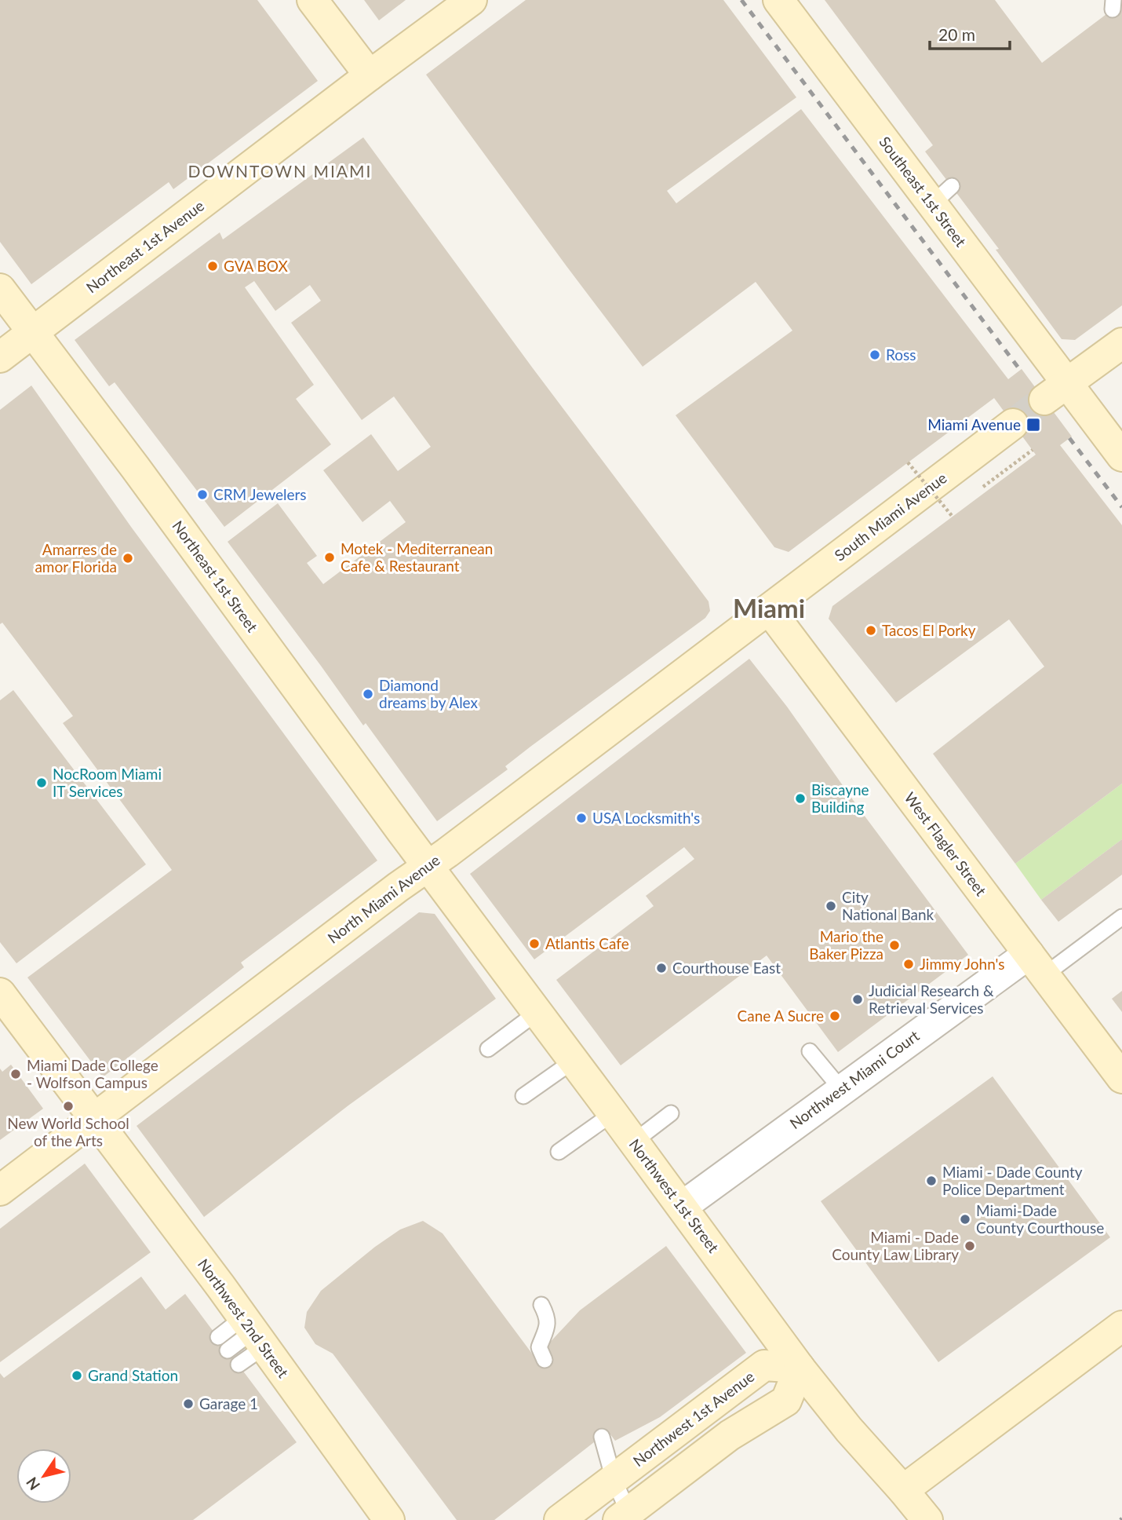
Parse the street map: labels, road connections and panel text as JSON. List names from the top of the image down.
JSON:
{
  "streets": {
    "main road": [
      "Southeast 1st Street",
      "Northeast 1st Avenue",
      "South Miami Avenue",
      "Northeast 1st Street",
      "West Flagler Street",
      "North Miami Avenue",
      "Northwest 1st Street",
      "Northwest 2nd Street",
      "Northwest 1st Avenue"
    ],
    "street": ["Northwest Miami Court"]
  },
  "crossings": [
    ["Northeast 1st Avenue", "Northeast 1st Street"],
    ["South Miami Avenue", "West Flagler Street"],
    ["South Miami Avenue", "North Miami Avenue"],
    ["Northeast 1st Street", "North Miami Avenue"],
    ["Northeast 1st Street", "Northwest 1st Street"],
    ["West Flagler Street", "North Miami Avenue"],
    ["West Flagler Street", "Northwest Miami Court"],
    ["North Miami Avenue", "Northwest 1st Street"],
    ["North Miami Avenue", "Northwest 2nd Street"],
    ["Northwest Miami Court", "Northwest 1st Street"],
    ["Northwest 1st Street", "Northwest 1st Avenue"]
  ],
  "districts": ["DOWNTOWN MIAMI", "Miami"],
  "places": {
    "other": [
      "GVA BOX",
      "Ross",
      "CRM Jewelers",
      "Motek - Mediterranean Cafe & Restaurant",
      "Amarres de amor Florida",
      "Tacos El Porky",
      "Diamond dreams by Alex",
      "NocRoom Miami IT Services",
      "Biscayne Building",
      "USA Locksmith's",
      "City National Bank",
      "Atlantis Cafe",
      "Mario the Baker Pizza",
      "Jimmy John's",
      "Courthouse East",
      "Judicial Research & Retrieval Services",
      "Cane A Sucre",
      "Miami Dade College - Wolfson Campus",
      "New World School of the Arts",
      "Miami - Dade County Police Department",
      "Miami-Dade County Courthouse",
      "Miami - Dade County Law Library",
      "Grand Station",
      "Garage 1"
    ],
    "transit": ["Miami Avenue"]
  },
  "scale_bar": "20 m",
  "north": "bottom left"
}
